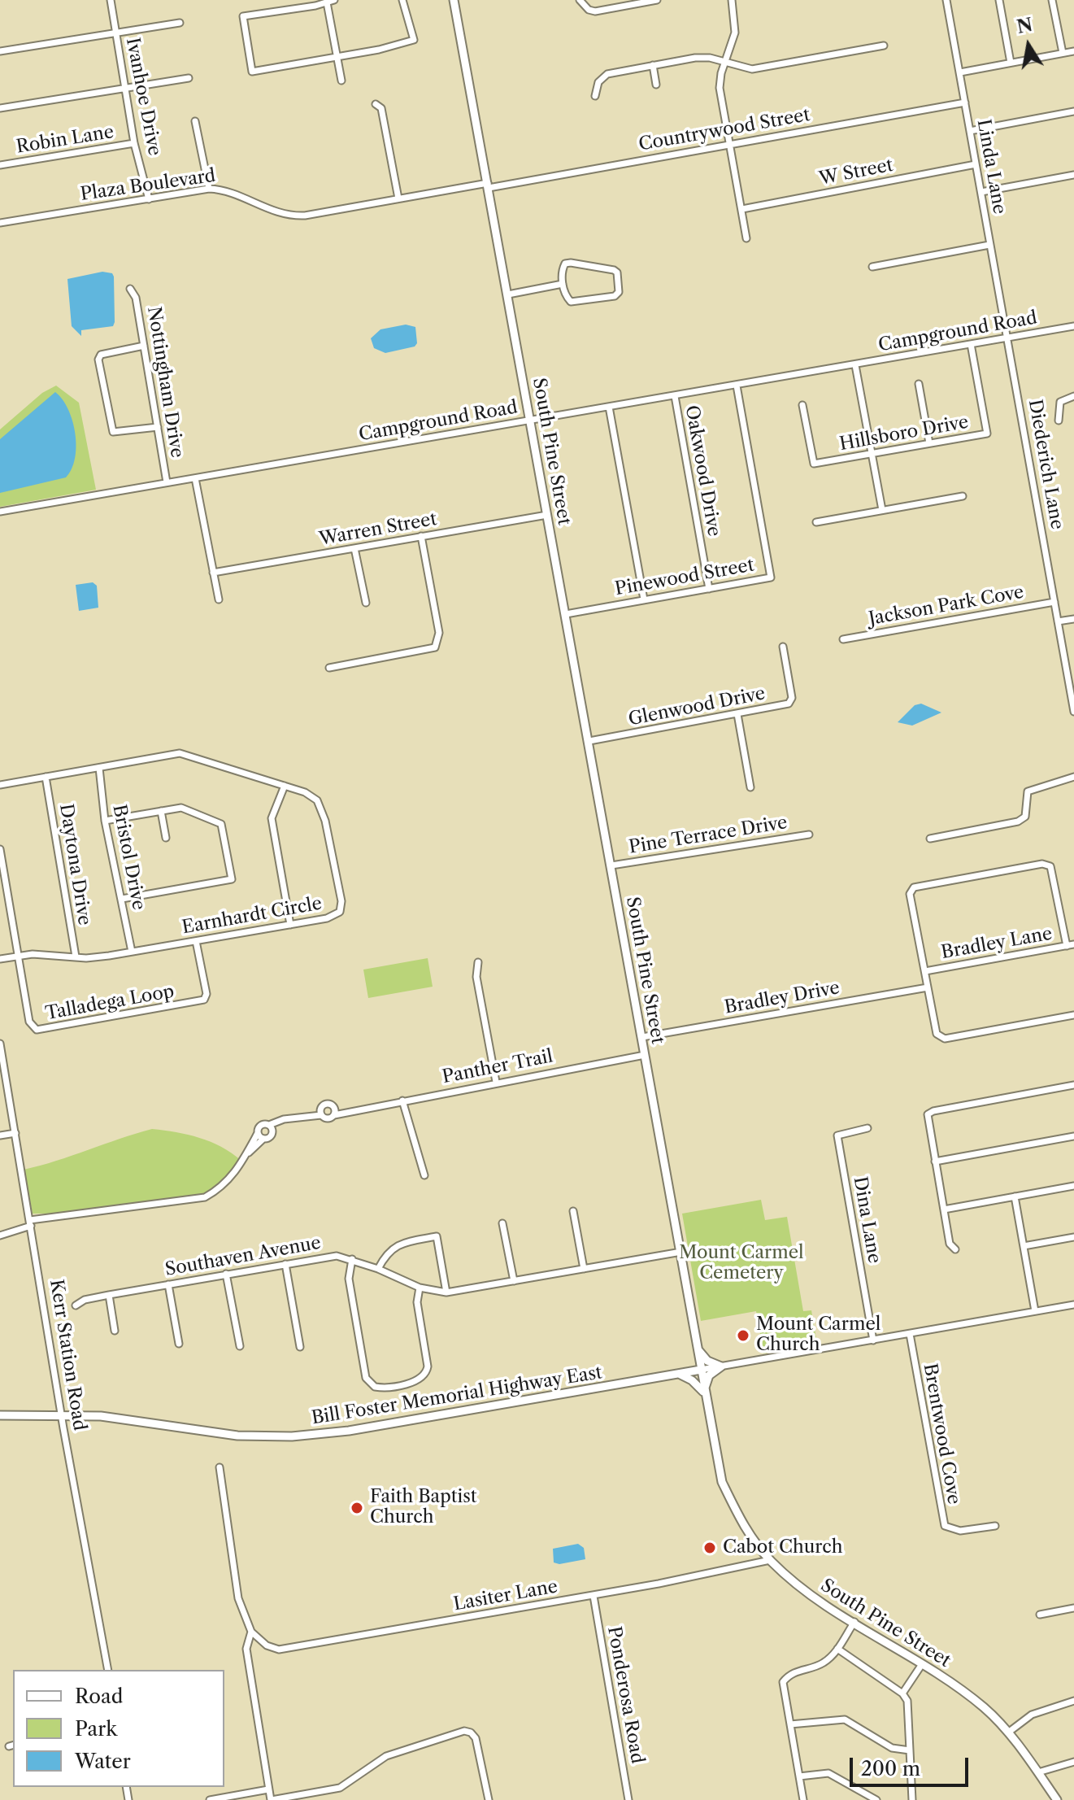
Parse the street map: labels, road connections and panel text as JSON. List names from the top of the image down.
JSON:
{
  "streets": {
    "main road": ["South Pine Street", "Bill Foster Memorial Highway East"],
    "street": [
      "Ivanhoe Drive",
      "Countrywood Street",
      "Robin Lane",
      "Linda Lane",
      "W Street",
      "Plaza Boulevard",
      "Campground Road",
      "Nottingham Drive",
      "Hillsboro Drive",
      "Diederich Lane",
      "Oakwood Drive",
      "Warren Street",
      "Pinewood Street",
      "Jackson Park Cove",
      "Glenwood Drive",
      "Pine Terrace Drive",
      "Bristol Drive",
      "Daytona Drive",
      "Earnhardt Circle",
      "Bradley Lane",
      "Bradley Drive",
      "Talladega Loop",
      "Panther Trail",
      "Dina Lane",
      "Southaven Avenue",
      "Kerr Station Road",
      "Brentwood Cove",
      "Lasiter Lane",
      "Ponderosa Road"
    ]
  },
  "crossings": [
    ["Ivanhoe Drive", "Robin Lane"],
    ["Ivanhoe Drive", "Plaza Boulevard"],
    ["Countrywood Street", "Linda Lane"],
    ["Countrywood Street", "Plaza Boulevard"],
    ["Countrywood Street", "South Pine Street"],
    ["Linda Lane", "W Street"],
    ["Linda Lane", "Campground Road"],
    ["Linda Lane", "Diederich Lane"],
    ["Plaza Boulevard", "South Pine Street"],
    ["Campground Road", "Nottingham Drive"],
    ["Campground Road", "Hillsboro Drive"],
    ["Campground Road", "South Pine Street"],
    ["Campground Road", "Diederich Lane"],
    ["Campground Road", "Oakwood Drive"],
    ["Campground Road", "Pinewood Street"],
    ["South Pine Street", "Warren Street"],
    ["South Pine Street", "Pinewood Street"],
    ["South Pine Street", "Glenwood Drive"],
    ["South Pine Street", "Pine Terrace Drive"],
    ["South Pine Street", "Bradley Drive"],
    ["South Pine Street", "Panther Trail"],
    ["South Pine Street", "Southaven Avenue"],
    ["South Pine Street", "Bill Foster Memorial Highway East"],
    ["South Pine Street", "Lasiter Lane"],
    ["Diederich Lane", "Jackson Park Cove"],
    ["Oakwood Drive", "Pinewood Street"],
    ["Bristol Drive", "Earnhardt Circle"],
    ["Daytona Drive", "Earnhardt Circle"],
    ["Earnhardt Circle", "Talladega Loop"],
    ["Kerr Station Road", "Bill Foster Memorial Highway East"],
    ["Lasiter Lane", "Ponderosa Road"]
  ],
  "parks": ["Mount Carmel Cemetery"],
  "places": ["Mount Carmel Church", "Faith Baptist Church", "Cabot Church"],
  "legend": ["Road", "Park", "Water"],
  "scale_bar": "200 m",
  "north": "top"
}
